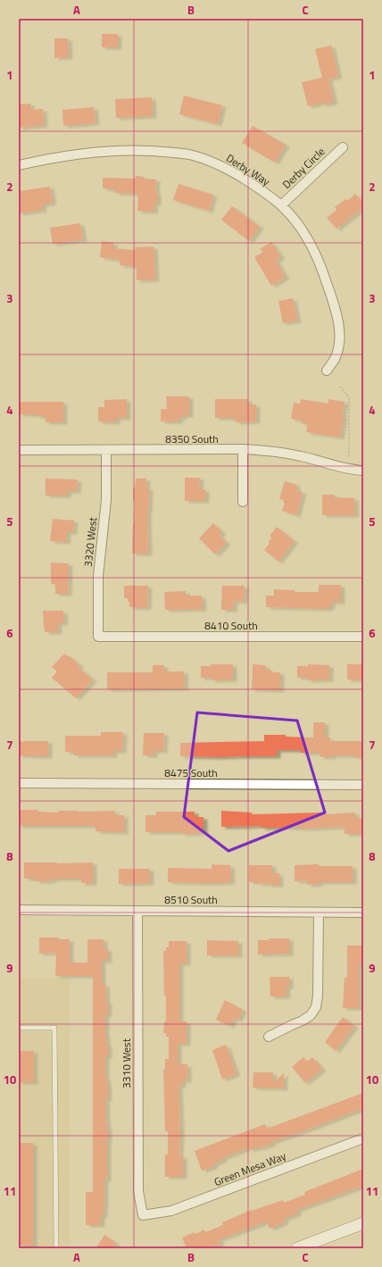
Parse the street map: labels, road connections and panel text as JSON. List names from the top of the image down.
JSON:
{
  "streets": {
    "street": [
      "Derby Circle",
      "Derby Way",
      "8350 South",
      "3320 West",
      "8410 South",
      "8475 South",
      "8510 South",
      "3310 West",
      "Green Mesa Way"
    ]
  },
  "crossings": [
    ["Derby Circle", "Derby Way"],
    ["8350 South", "3320 West"],
    ["3320 West", "8410 South"],
    ["8510 South", "3310 West"],
    ["3310 West", "Green Mesa Way"]
  ],
  "grid": {
    "columns": ["A", "B", "C"],
    "rows": [
      "1",
      "2",
      "3",
      "4",
      "5",
      "6",
      "7",
      "8",
      "9",
      "10",
      "11"
    ]
  }
}
